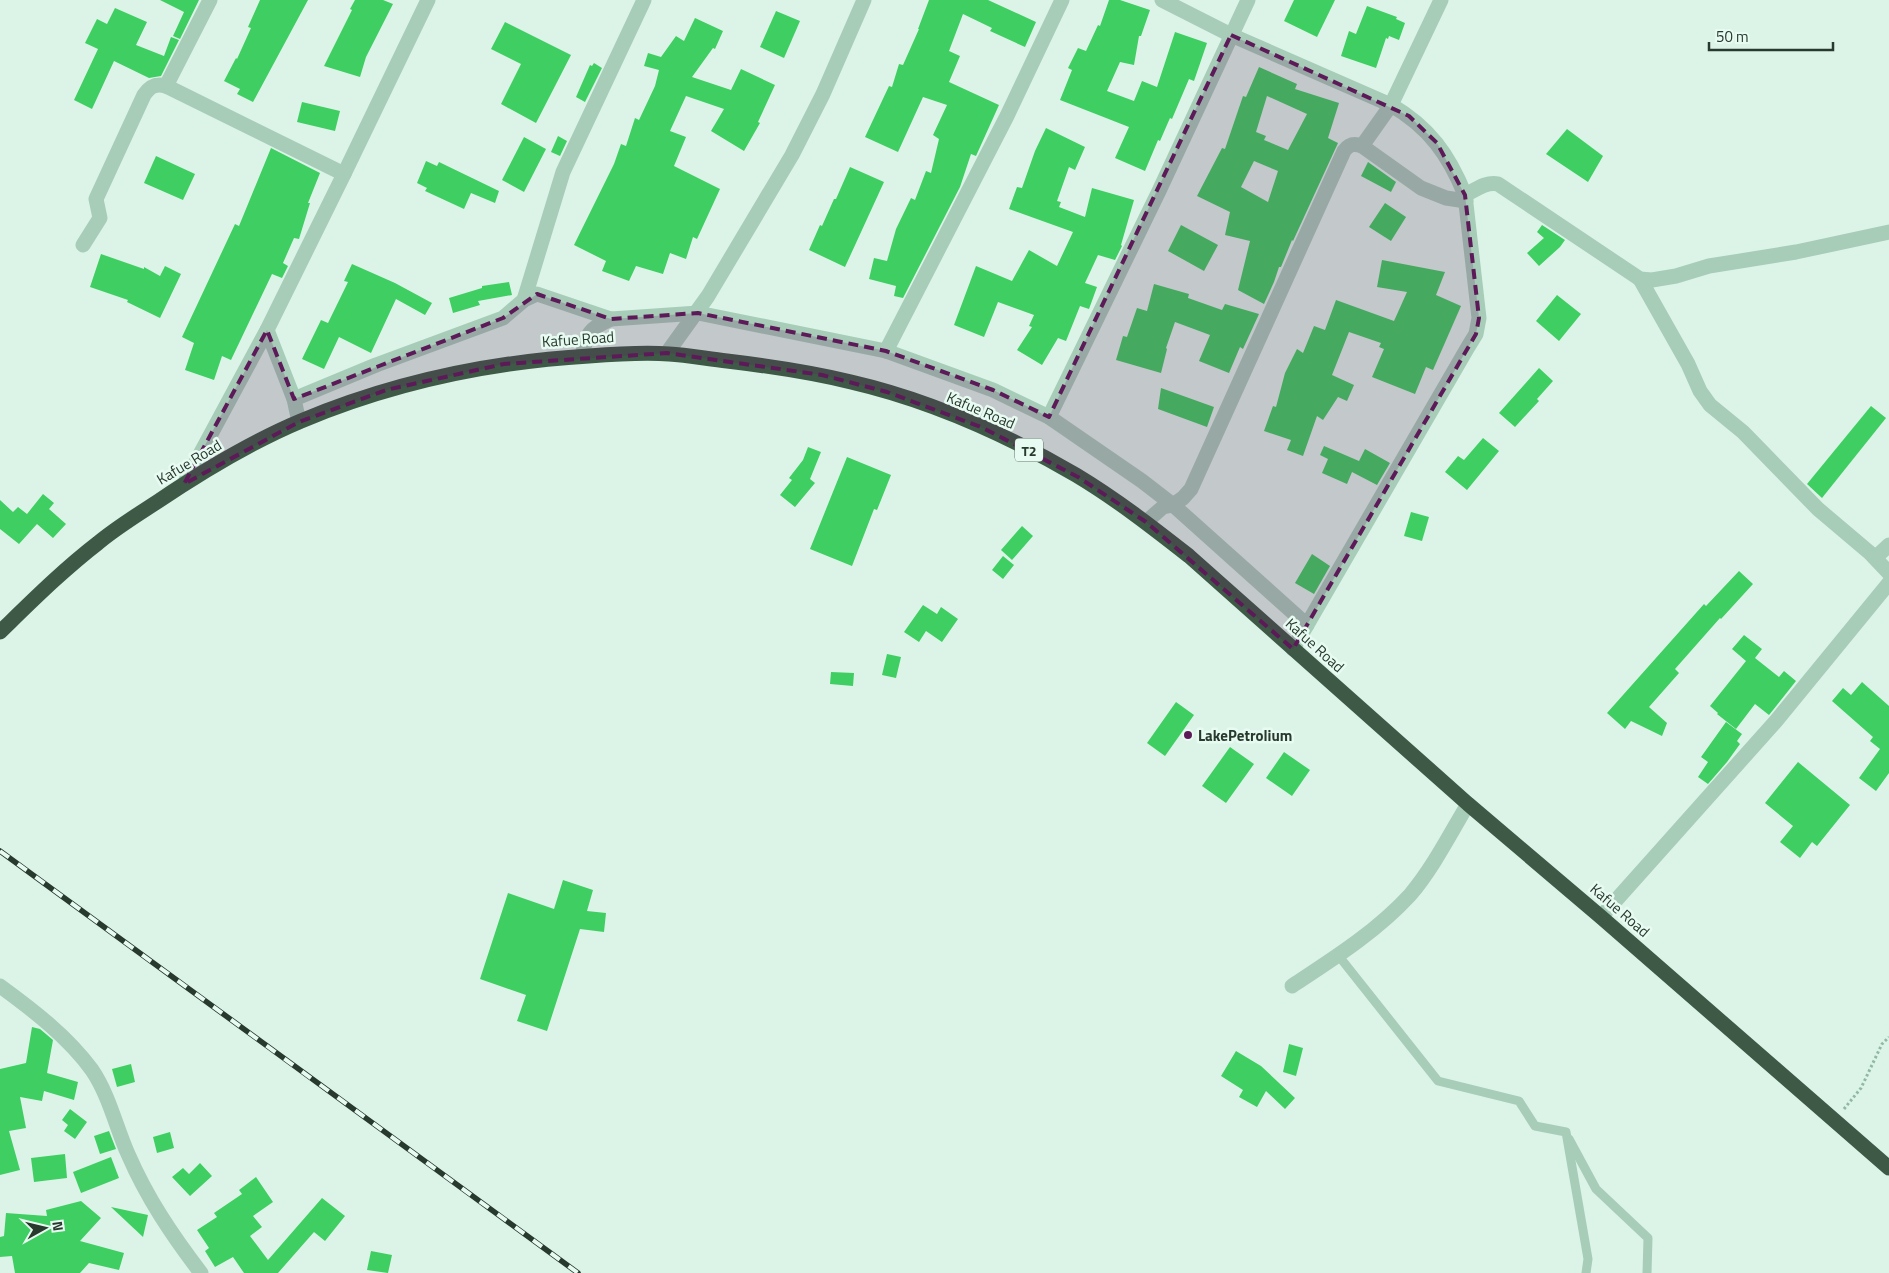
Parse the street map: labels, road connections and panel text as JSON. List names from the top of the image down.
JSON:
{
  "streets": {
    "highway": ["Kafue Road", "T2"]
  },
  "places": ["LakePetrolium"],
  "scale_bar": "50 m",
  "north": "right"
}
